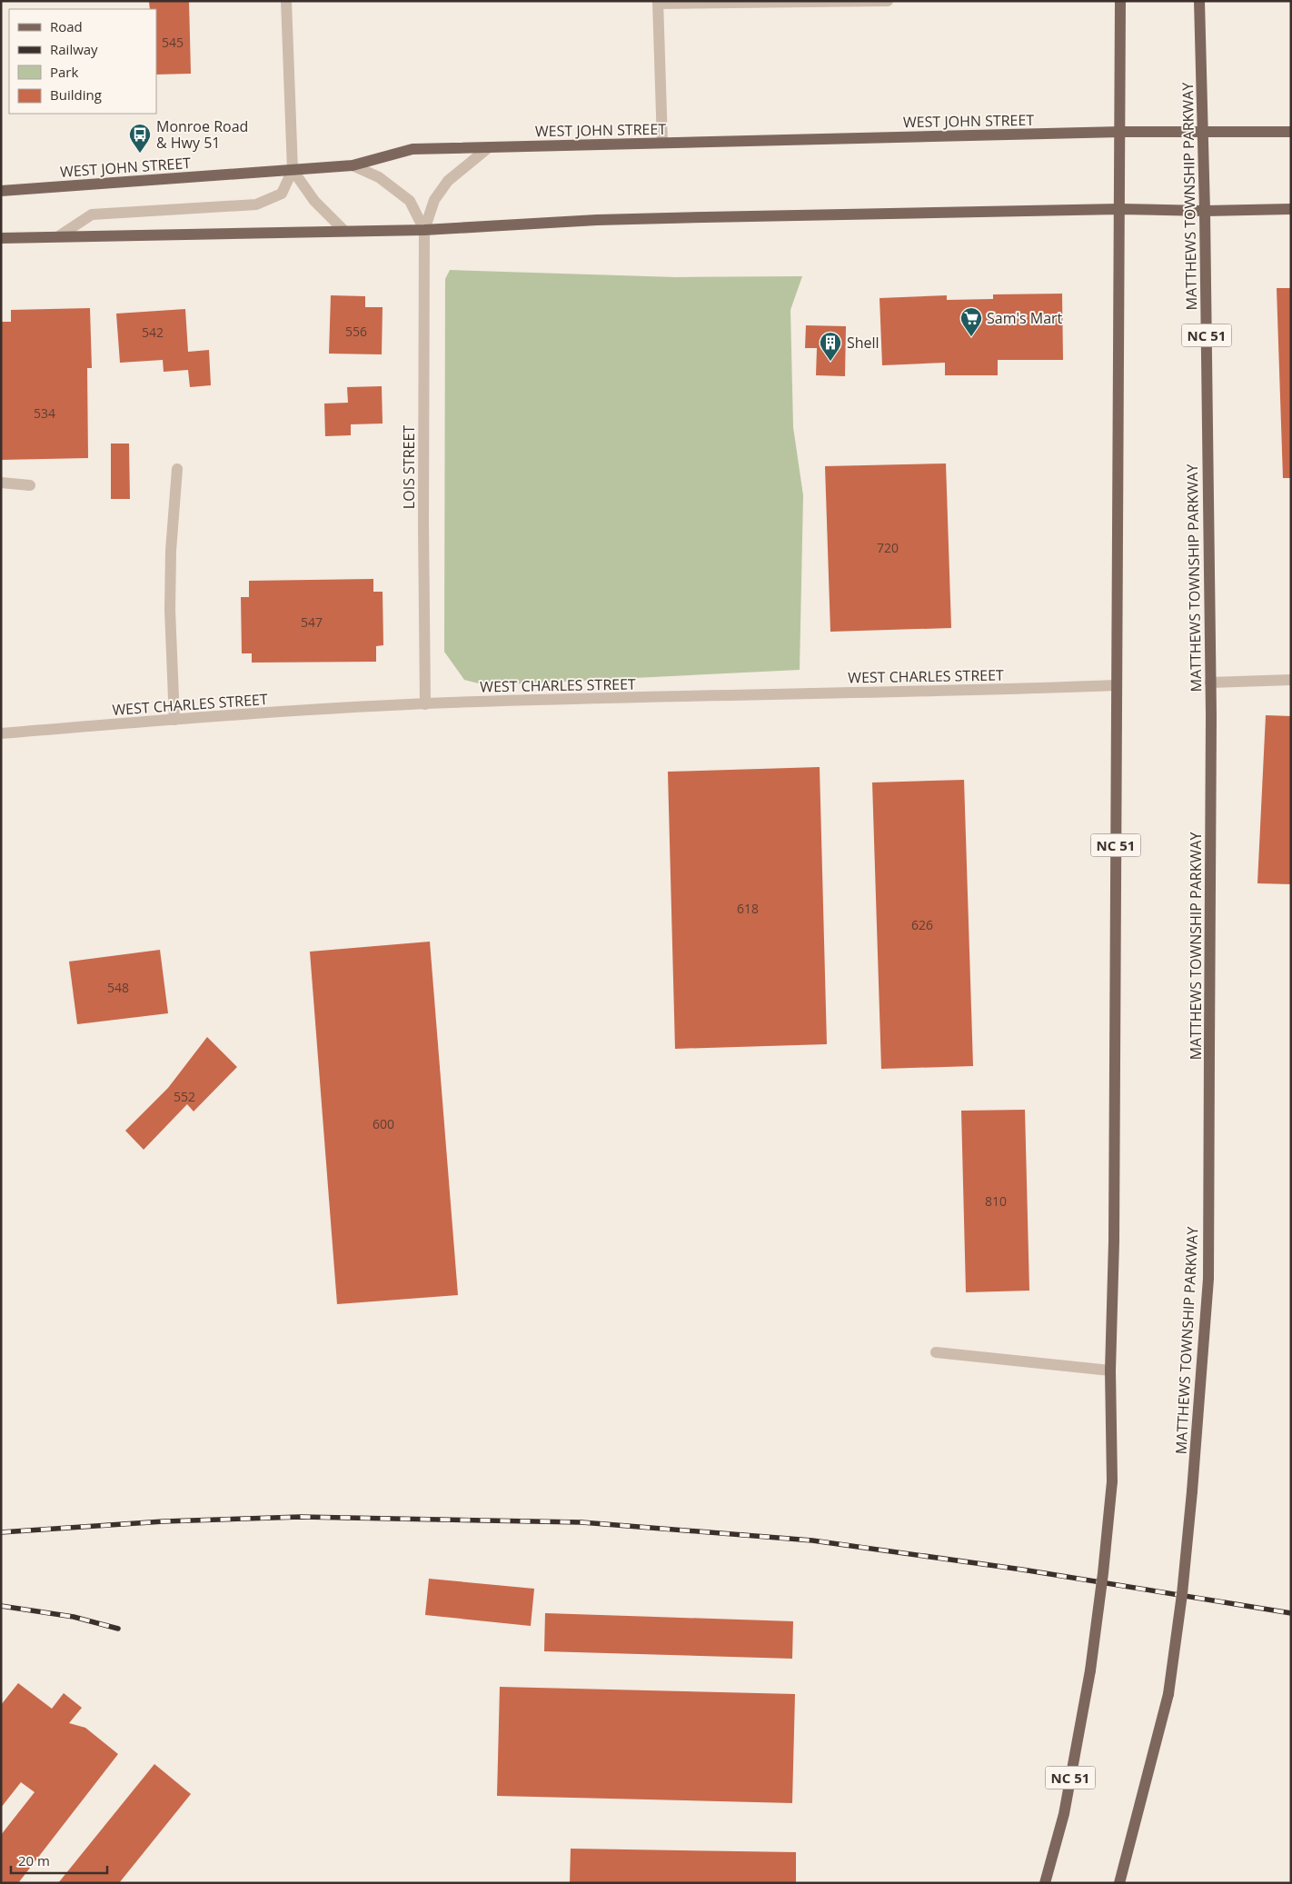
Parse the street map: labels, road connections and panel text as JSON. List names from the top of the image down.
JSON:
{
  "streets": {
    "main road": ["WEST JOHN STREET", "MATTHEWS TOWNSHIP PARKWAY", "NC 51"],
    "street": ["LOIS STREET", "WEST CHARLES STREET"]
  },
  "crossings": [
    ["WEST JOHN STREET", "MATTHEWS TOWNSHIP PARKWAY"],
    ["WEST JOHN STREET", "NC 51"],
    ["WEST JOHN STREET", "LOIS STREET"],
    ["NC 51", "WEST CHARLES STREET"],
    ["LOIS STREET", "WEST CHARLES STREET"]
  ],
  "places": {
    "bus stop": ["Monroe Road & Hwy 51"],
    "supermarket": ["Sam's Mart"],
    "building": ["Shell"]
  },
  "house_numbers": [
    "545",
    "556",
    "542",
    "534",
    "720",
    "547",
    "618",
    "626",
    "548",
    "552",
    "600",
    "810"
  ],
  "legend": [
    "Road",
    "Railway",
    "Park",
    "Building"
  ],
  "scale_bar": "20 m"
}
